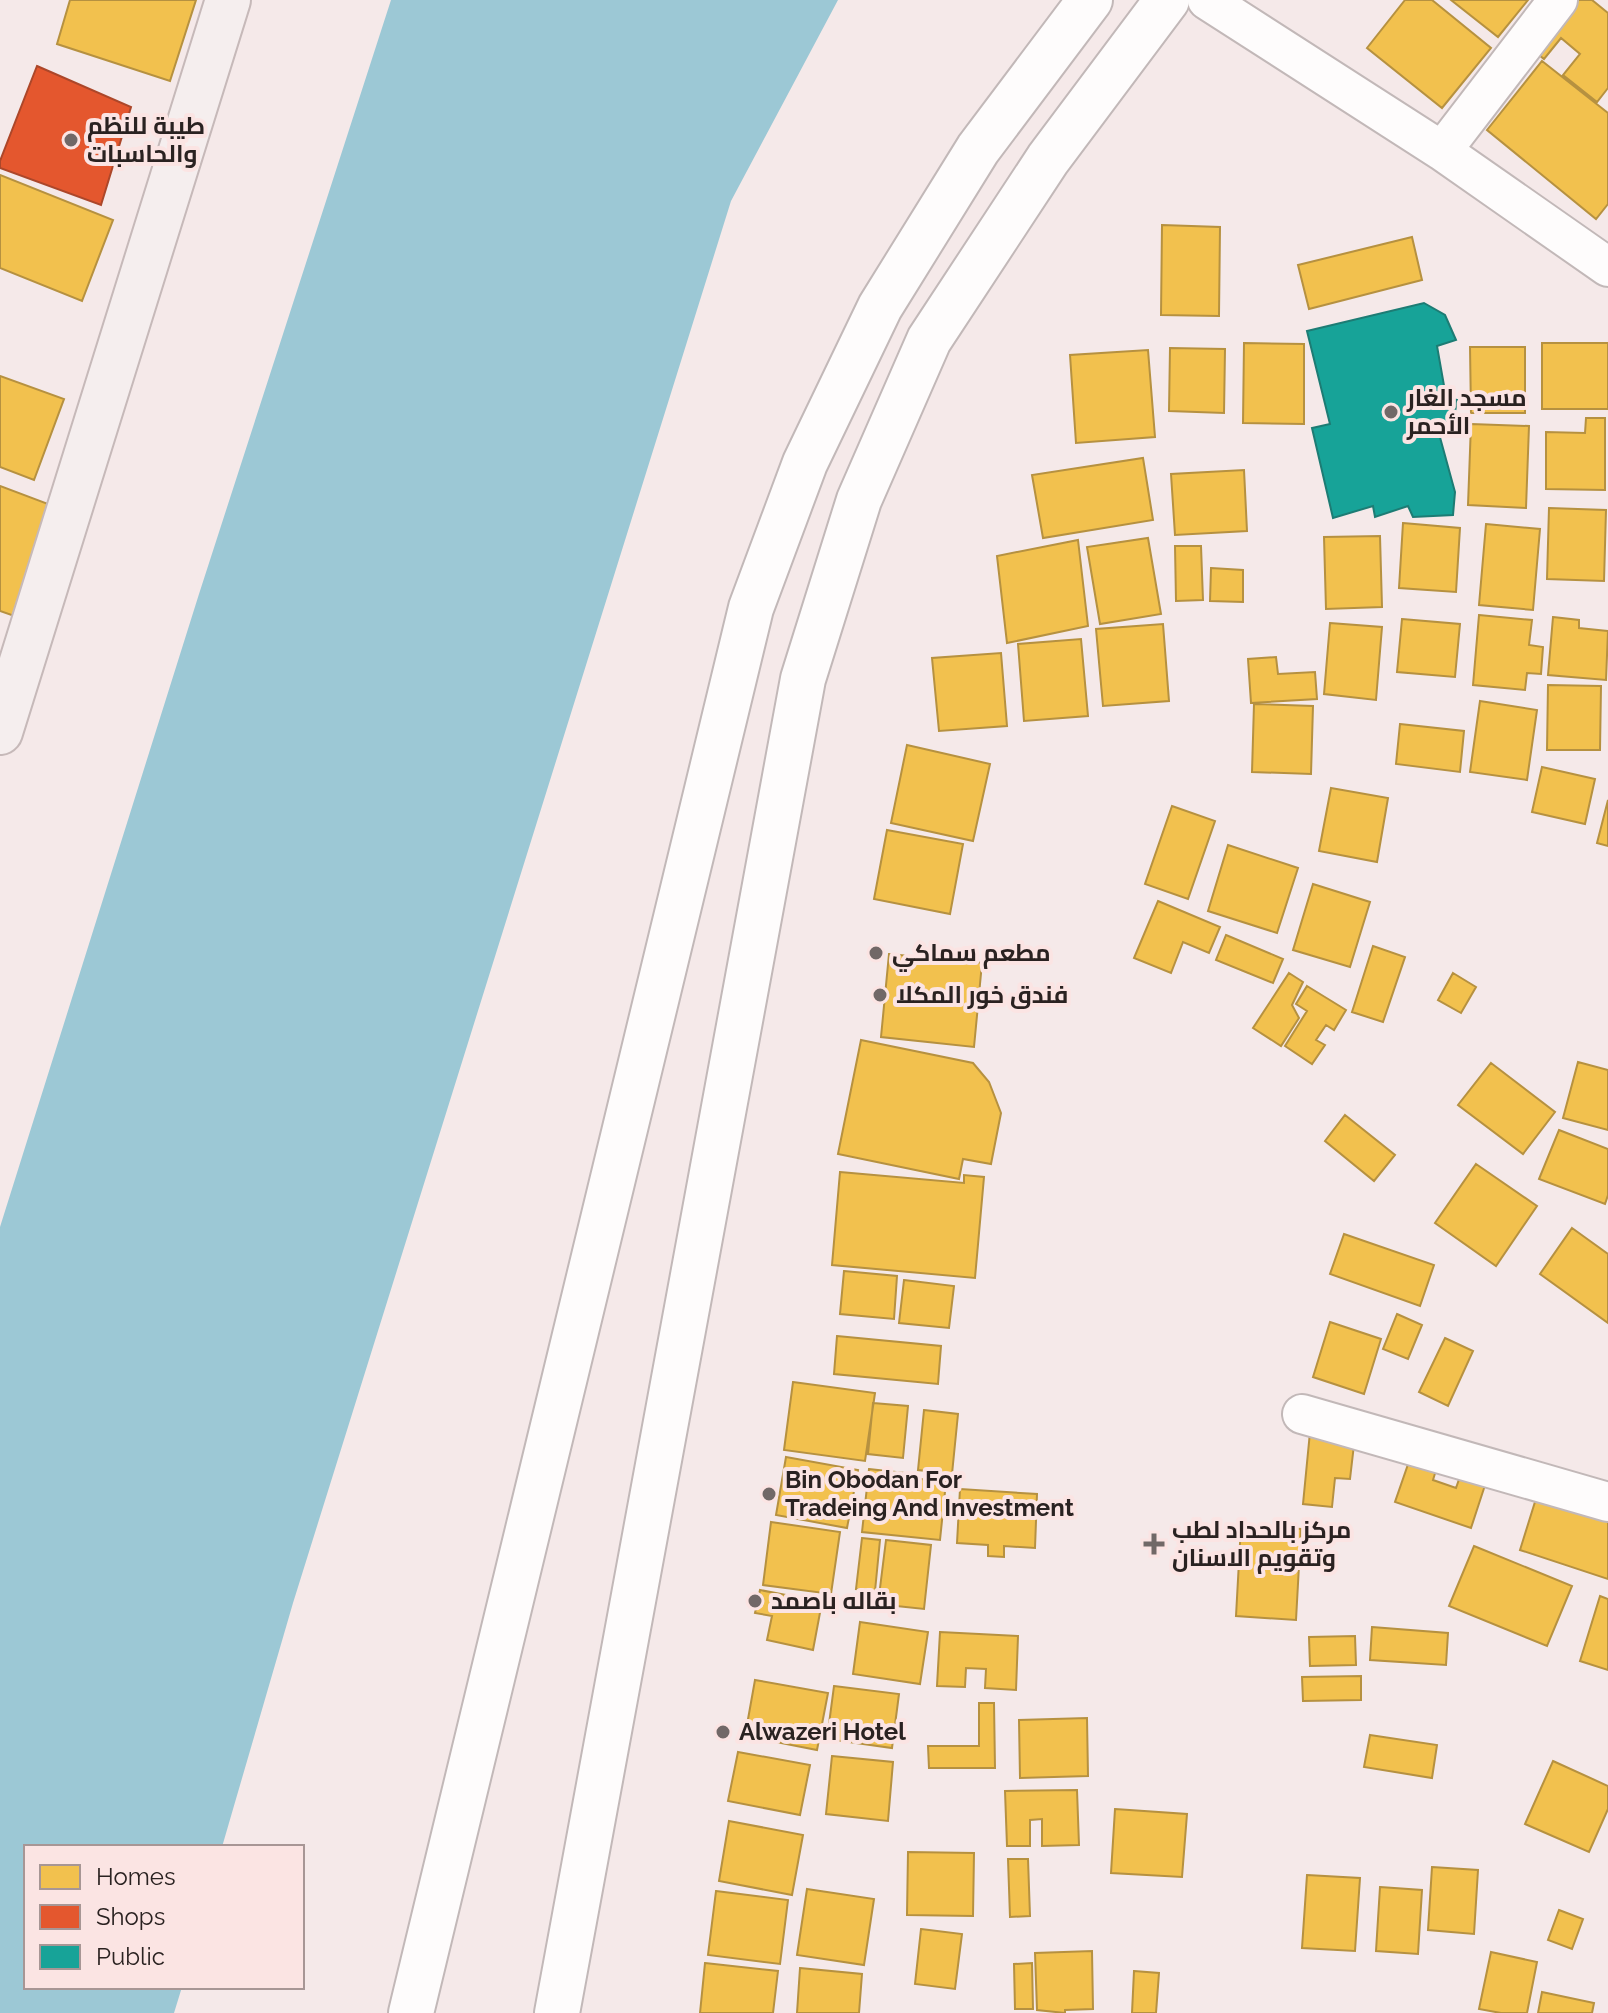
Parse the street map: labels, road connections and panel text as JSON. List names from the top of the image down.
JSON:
{
  "places": {
    "other": [
      "طيبة للنظم والحاسبات",
      "مسجد الغار الأحمر",
      "مطعم سماكي",
      "فندق خور المكلا",
      "Bin Obodan For Tradeing And Investment",
      "بقاله باصمد",
      "Alwazeri Hotel"
    ],
    "health": ["مركز بالحداد لطب وتقويم الاسنان"]
  },
  "legend": ["Homes", "Shops", "Public"]
}
